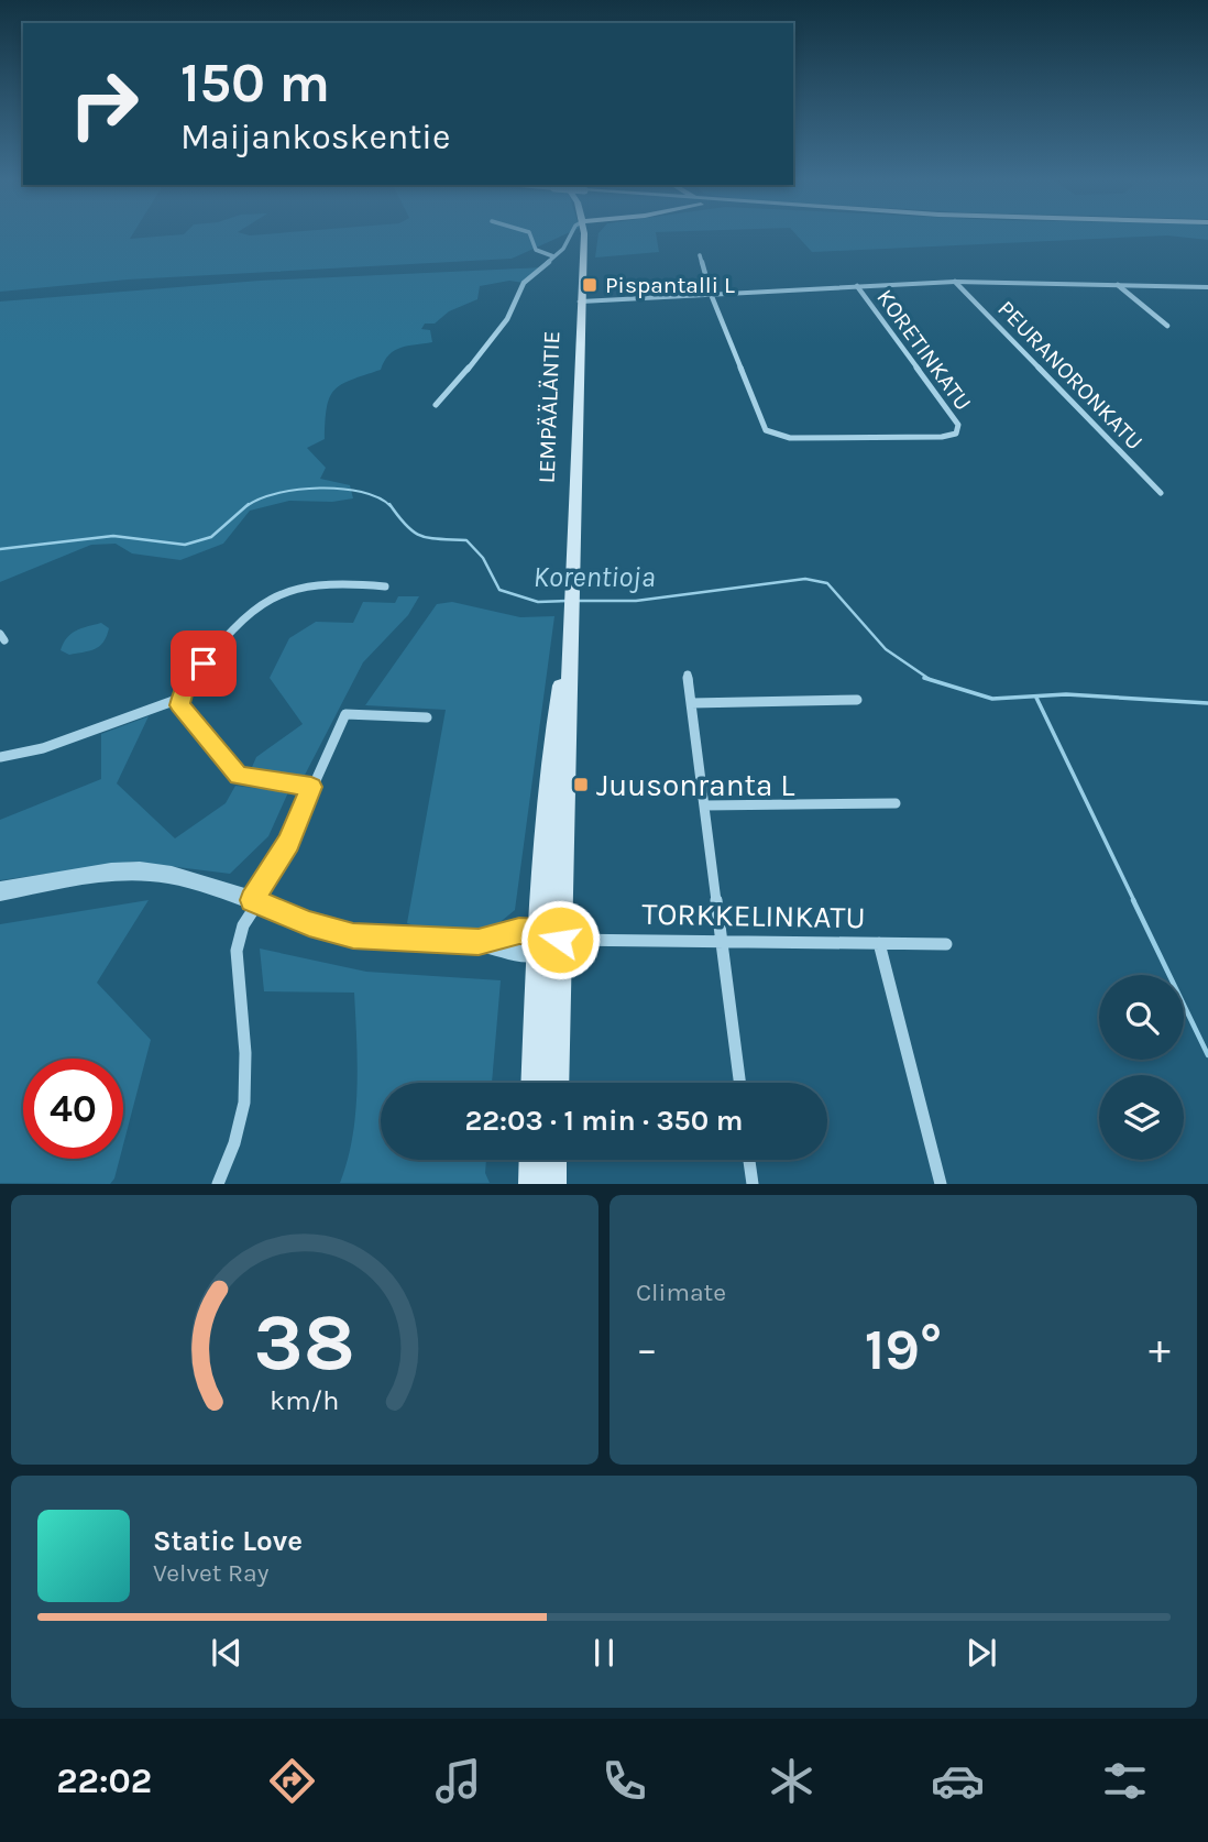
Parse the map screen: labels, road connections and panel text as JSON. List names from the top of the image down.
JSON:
{
  "streets": {
    "main road": ["LEMPÄÄLÄNTIE"],
    "street": ["KORETINKATU", "PEURANORONKATU", "TORKKELINKATU"]
  },
  "crossings": [
    ["LEMPÄÄLÄNTIE", "TORKKELINKATU"]
  ],
  "water": ["Korentioja"],
  "places": {
    "transit": ["Pispantalli L", "Juusonranta L"]
  },
  "page": {
    "turn": ["150 m", "Maijankoskentie"],
    "limit": "40",
    "trip": "22:03 · 1 min · 350 m",
    "tile": "Climate",
    "heat": ["−", "19°", "+"],
    "song": ["Static Love", "Velvet Ray"],
    "tabs": "22:02",
    "gauge": ["38", "km/h"]
  }
}
